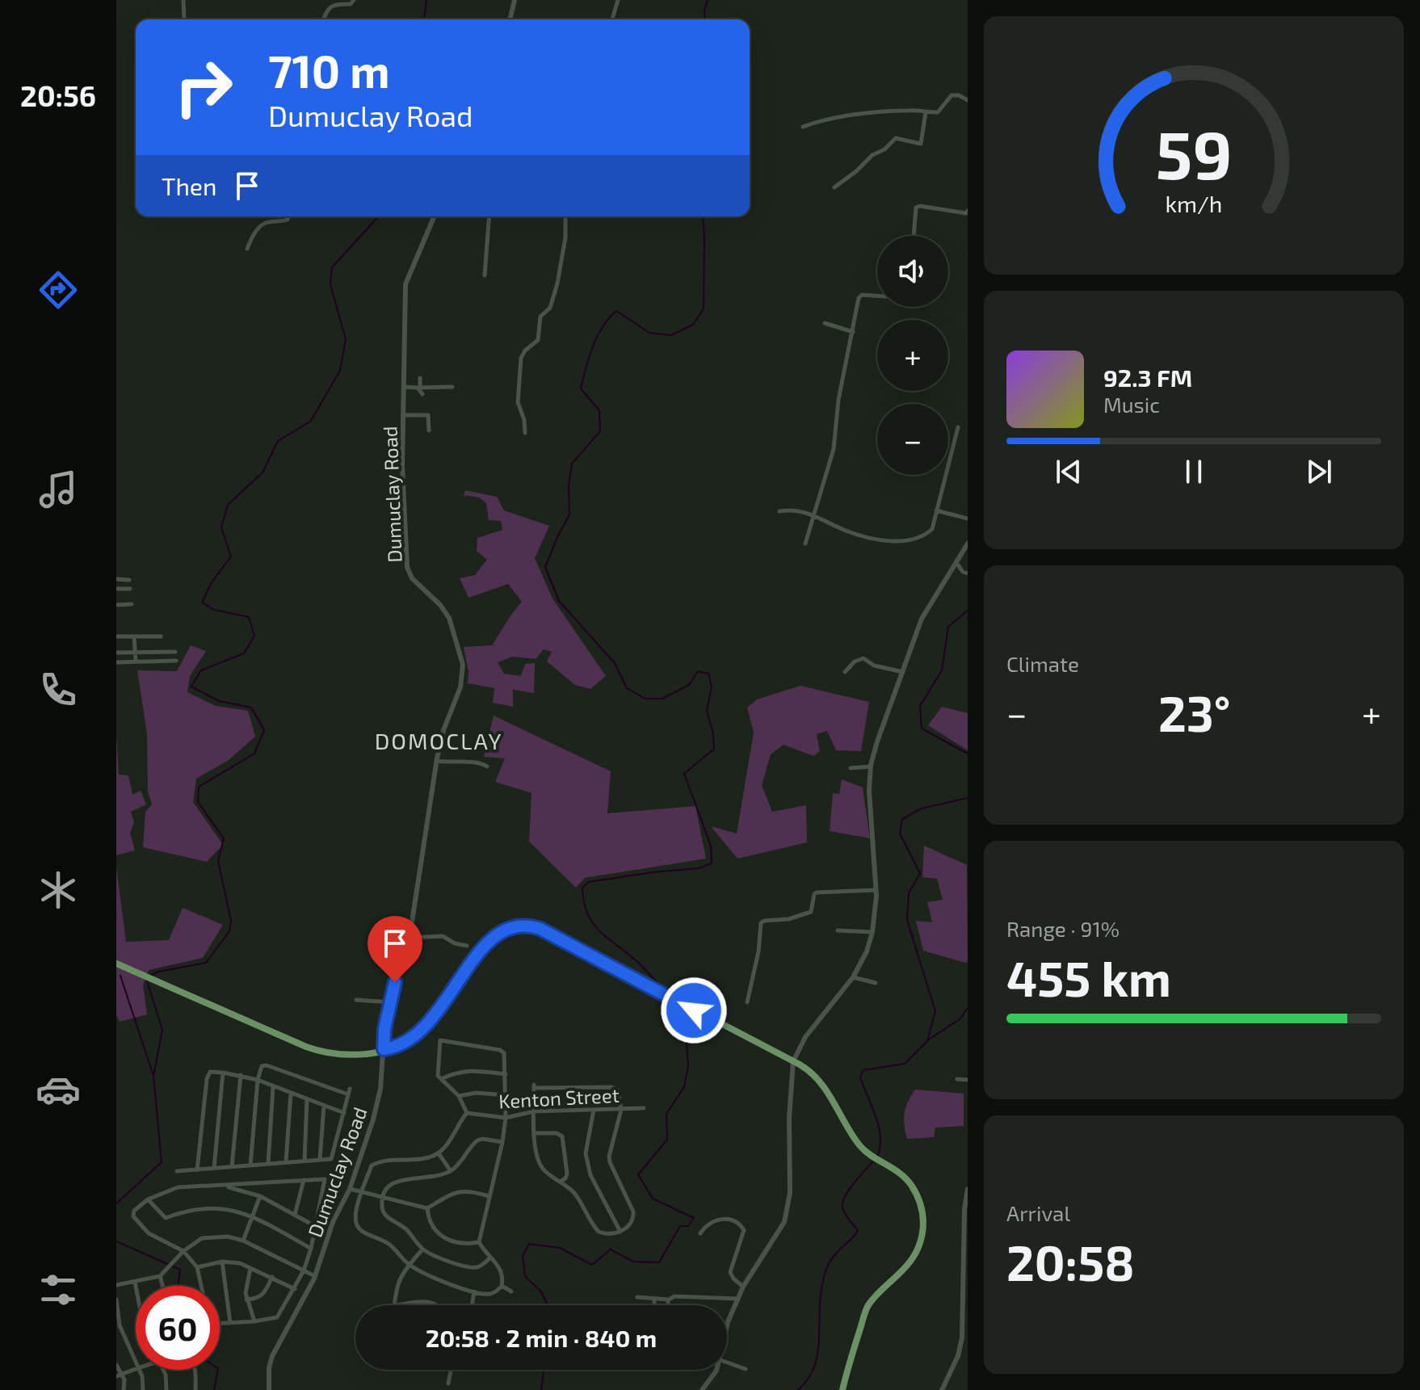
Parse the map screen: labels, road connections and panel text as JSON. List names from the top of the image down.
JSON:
{
  "streets": {
    "street": ["Dumuclay Road", "Kenton Street"]
  },
  "districts": ["DOMOCLAY"],
  "page": {
    "tabs": "20:56",
    "turn": ["710 m", "Dumuclay Road"],
    "then": "Then",
    "map_buttons": ["+", "−"],
    "song": ["92.3 FM", "Music"],
    "tile": [
      "Climate",
      ["Range · 91%", "455 km"],
      ["Arrival", "20:58"]
    ],
    "heat": ["−", "23°", "+"],
    "limit": "60",
    "trip": "20:58 · 2 min · 840 m",
    "gauge": ["59", "km/h"]
  }
}
